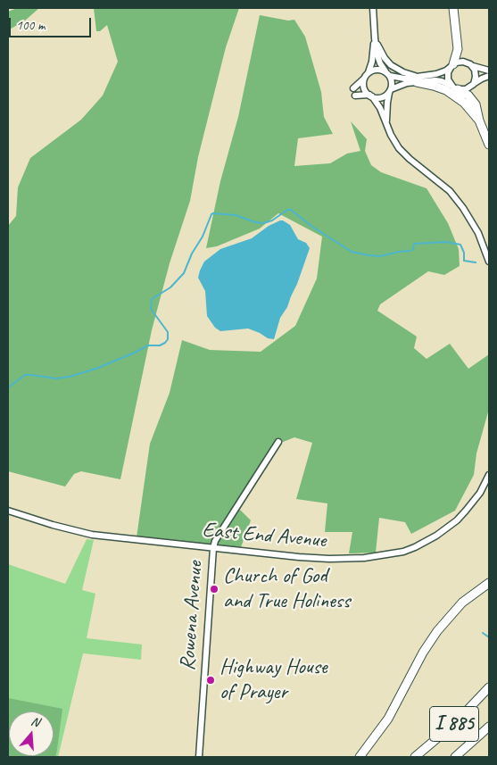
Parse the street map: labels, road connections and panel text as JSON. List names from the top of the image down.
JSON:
{
  "streets": {
    "highway": ["I 885"],
    "street": ["East End Avenue", "Rowena Avenue"]
  },
  "crossings": [
    ["East End Avenue", "Rowena Avenue"]
  ],
  "places": ["Church of God and True Holiness", "Highway House of Prayer"],
  "scale_bar": "100 m",
  "north": "top"
}
